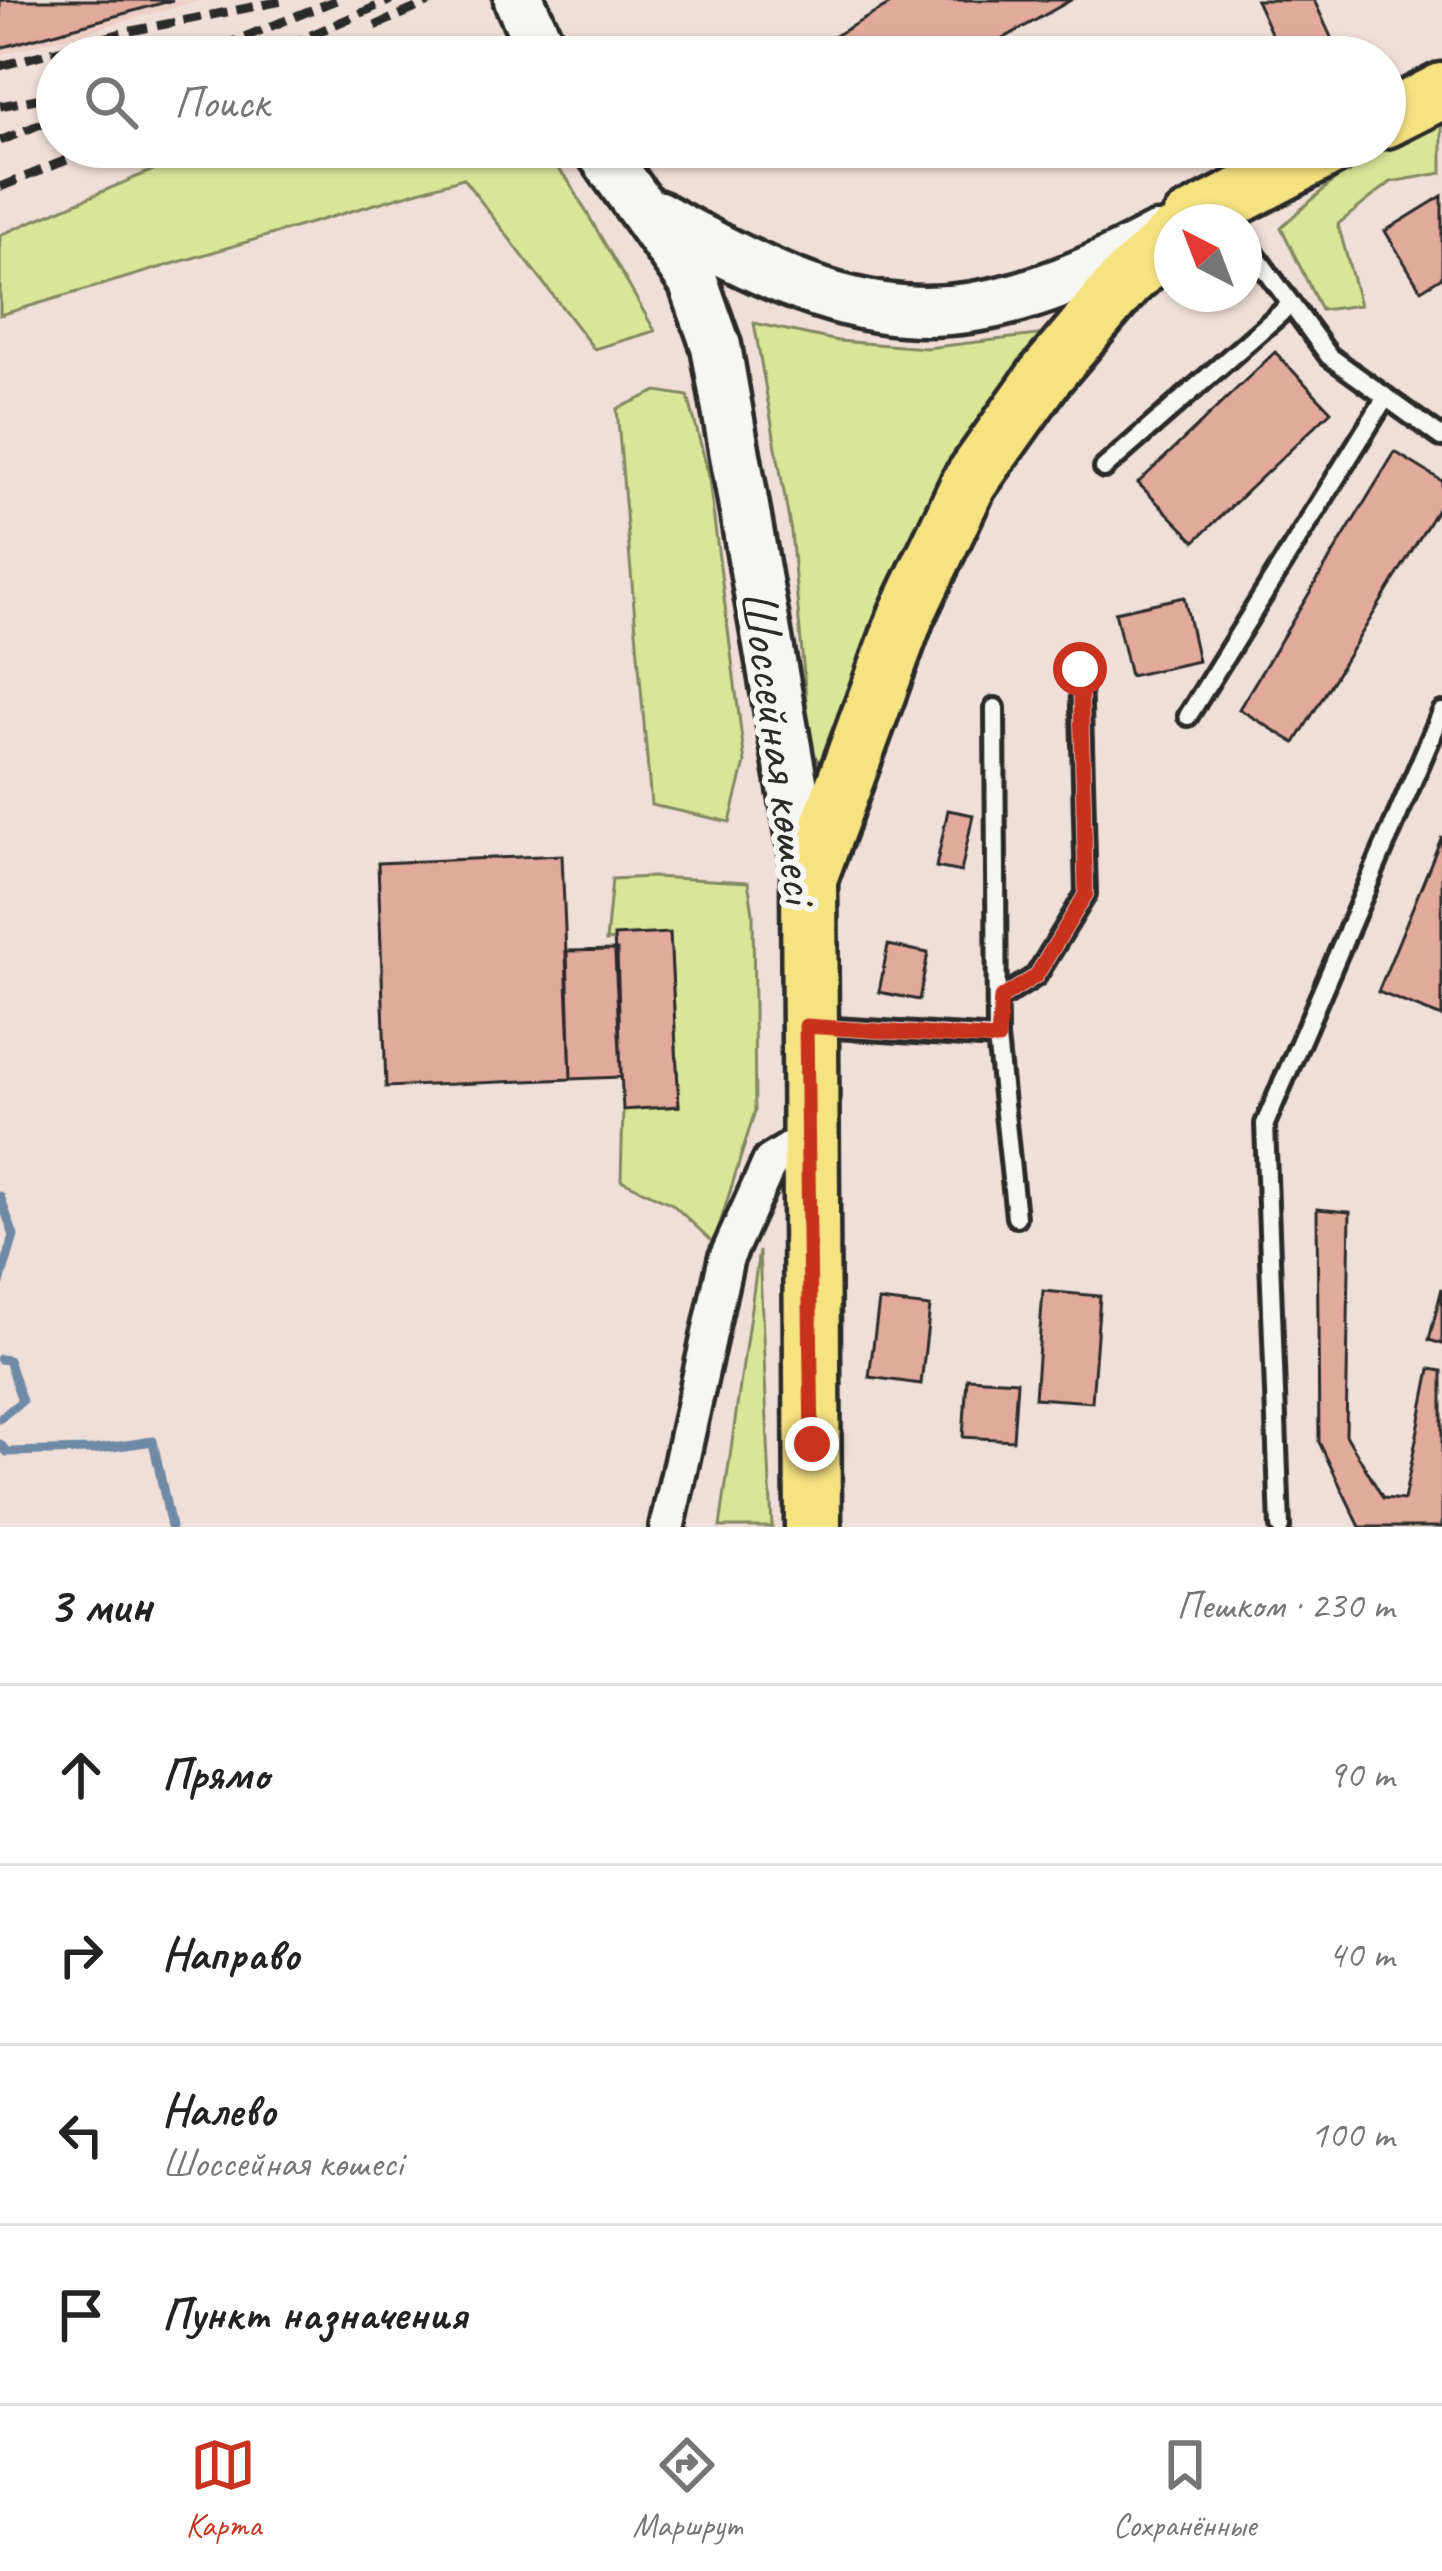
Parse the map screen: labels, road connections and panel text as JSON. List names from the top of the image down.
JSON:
{
  "streets": {
    "main road": ["Шоссейная көшесі"]
  },
  "north": "top left",
  "page": {
    "search": "Поиск",
    "heading": ["3 мин", "Пешком · 230 m"],
    "list": [
      ["Прямо", "90 m"],
      ["Направо", "40 m"],
      ["Налево", "Шоссейная көшесі", "100 m"],
      "Пункт назначения"
    ],
    "nav": ["Карта", "Маршрут", "Сохранённые"]
  }
}
